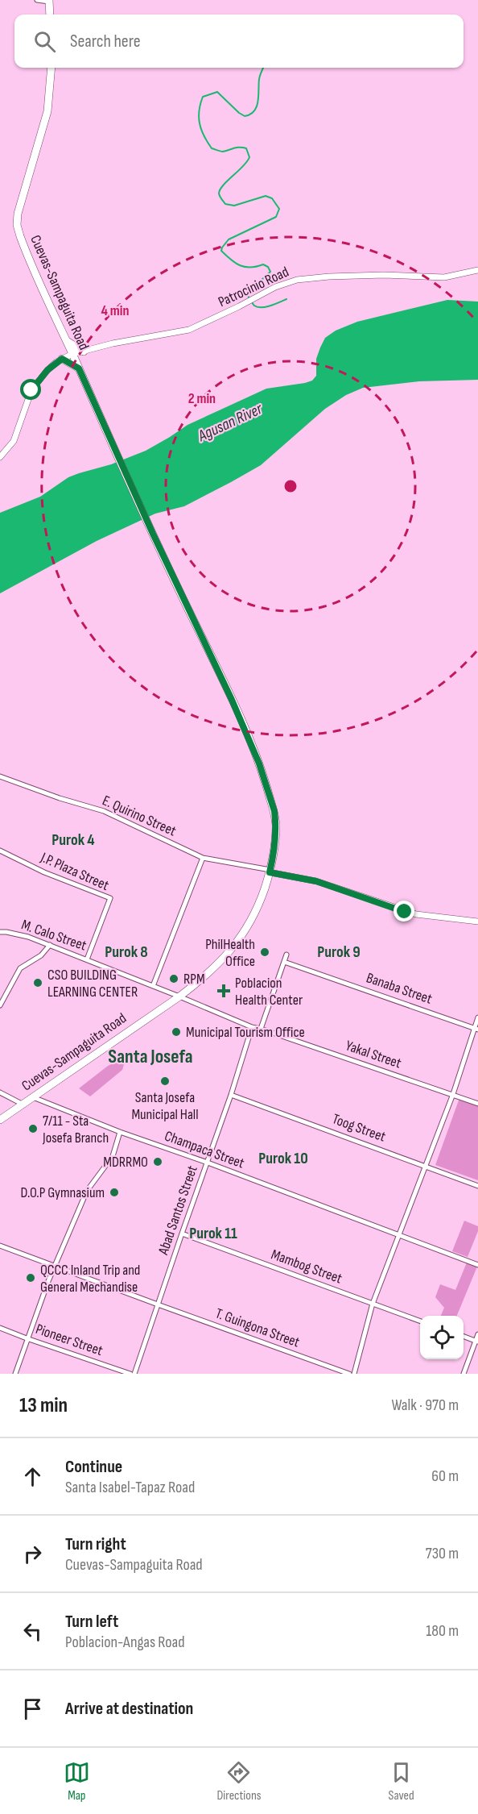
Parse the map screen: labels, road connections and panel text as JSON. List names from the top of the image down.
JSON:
{
  "streets": {
    "main road": ["Cuevas-Sampaguita Road"],
    "street": [
      "Patrocinio Road",
      "E. Quirino Street",
      "J.P. Plaza Street",
      "M. Calo Street",
      "Banaba Street",
      "Yakal Street",
      "Toog Street",
      "Champaca Street",
      "Abad Santos Street",
      "Mambog Street",
      "T. Guingona Street",
      "Pioneer Street"
    ]
  },
  "crossings": [
    ["Patrocinio Road", "Cuevas-Sampaguita Road"],
    ["Cuevas-Sampaguita Road", "E. Quirino Street"],
    ["Cuevas-Sampaguita Road", "M. Calo Street"],
    ["Cuevas-Sampaguita Road", "Champaca Street"],
    ["J.P. Plaza Street", "M. Calo Street"],
    ["Toog Street", "Abad Santos Street"],
    ["Champaca Street", "Abad Santos Street"],
    ["Abad Santos Street", "Mambog Street"],
    ["Abad Santos Street", "T. Guingona Street"]
  ],
  "districts": [
    "Purok 4",
    "Purok 8",
    "Purok 9",
    "Santa Josefa",
    "Purok 10",
    "Purok 11"
  ],
  "water": ["Agusan River"],
  "places": {
    "other": [
      "PhilHealth Office",
      "RPM",
      "CSO BUILDING LEARNING CENTER",
      "Municipal Tourism Office",
      "Santa Josefa Municipal Hall",
      "7/11 - Sta Josefa Branch",
      "MDRRMO",
      "D.O.P Gymnasium",
      "QCCC Inland Trip and General Mechandise"
    ],
    "health": ["Poblacion Health Center"]
  },
  "page": {
    "search": "Search here",
    "heading": ["13 min", "Walk · 970 m"],
    "list": [
      ["Continue", "Santa Isabel-Tapaz Road", "60 m"],
      ["Turn right", "Cuevas-Sampaguita Road", "730 m"],
      ["Turn left", "Poblacion-Angas Road", "180 m"],
      "Arrive at destination"
    ],
    "nav": ["Map", "Directions", "Saved"]
  },
  "rings": ["4 min", "2 min"]
}
